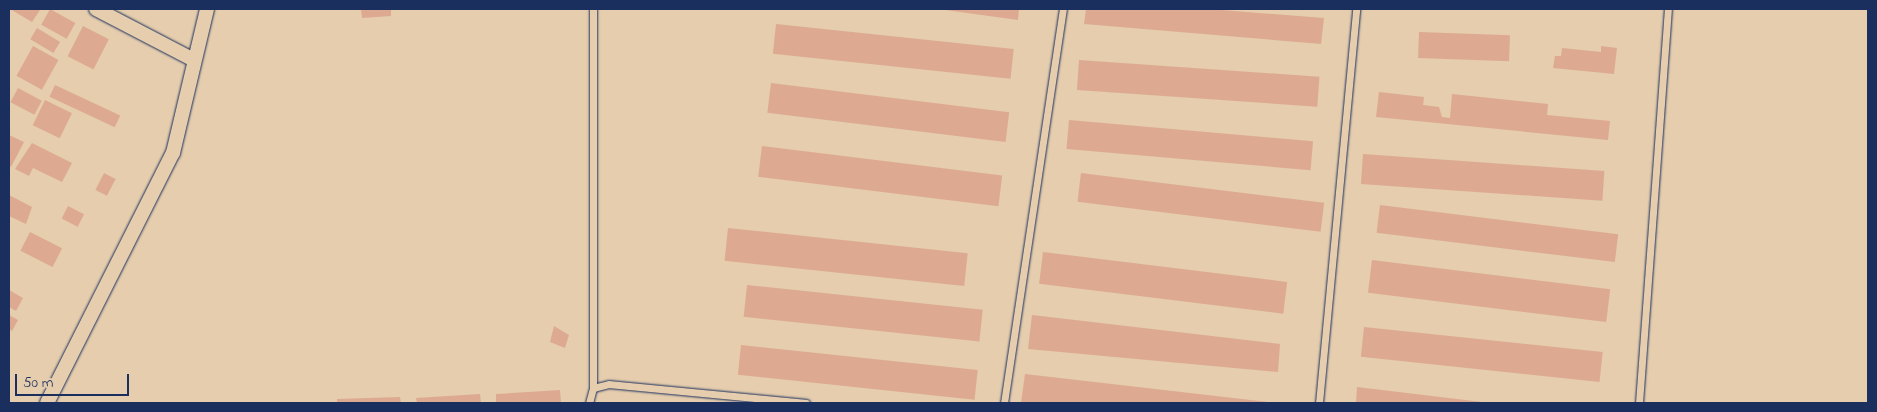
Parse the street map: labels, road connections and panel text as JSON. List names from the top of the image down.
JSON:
{
  "scale_bar": "50 m"
}
